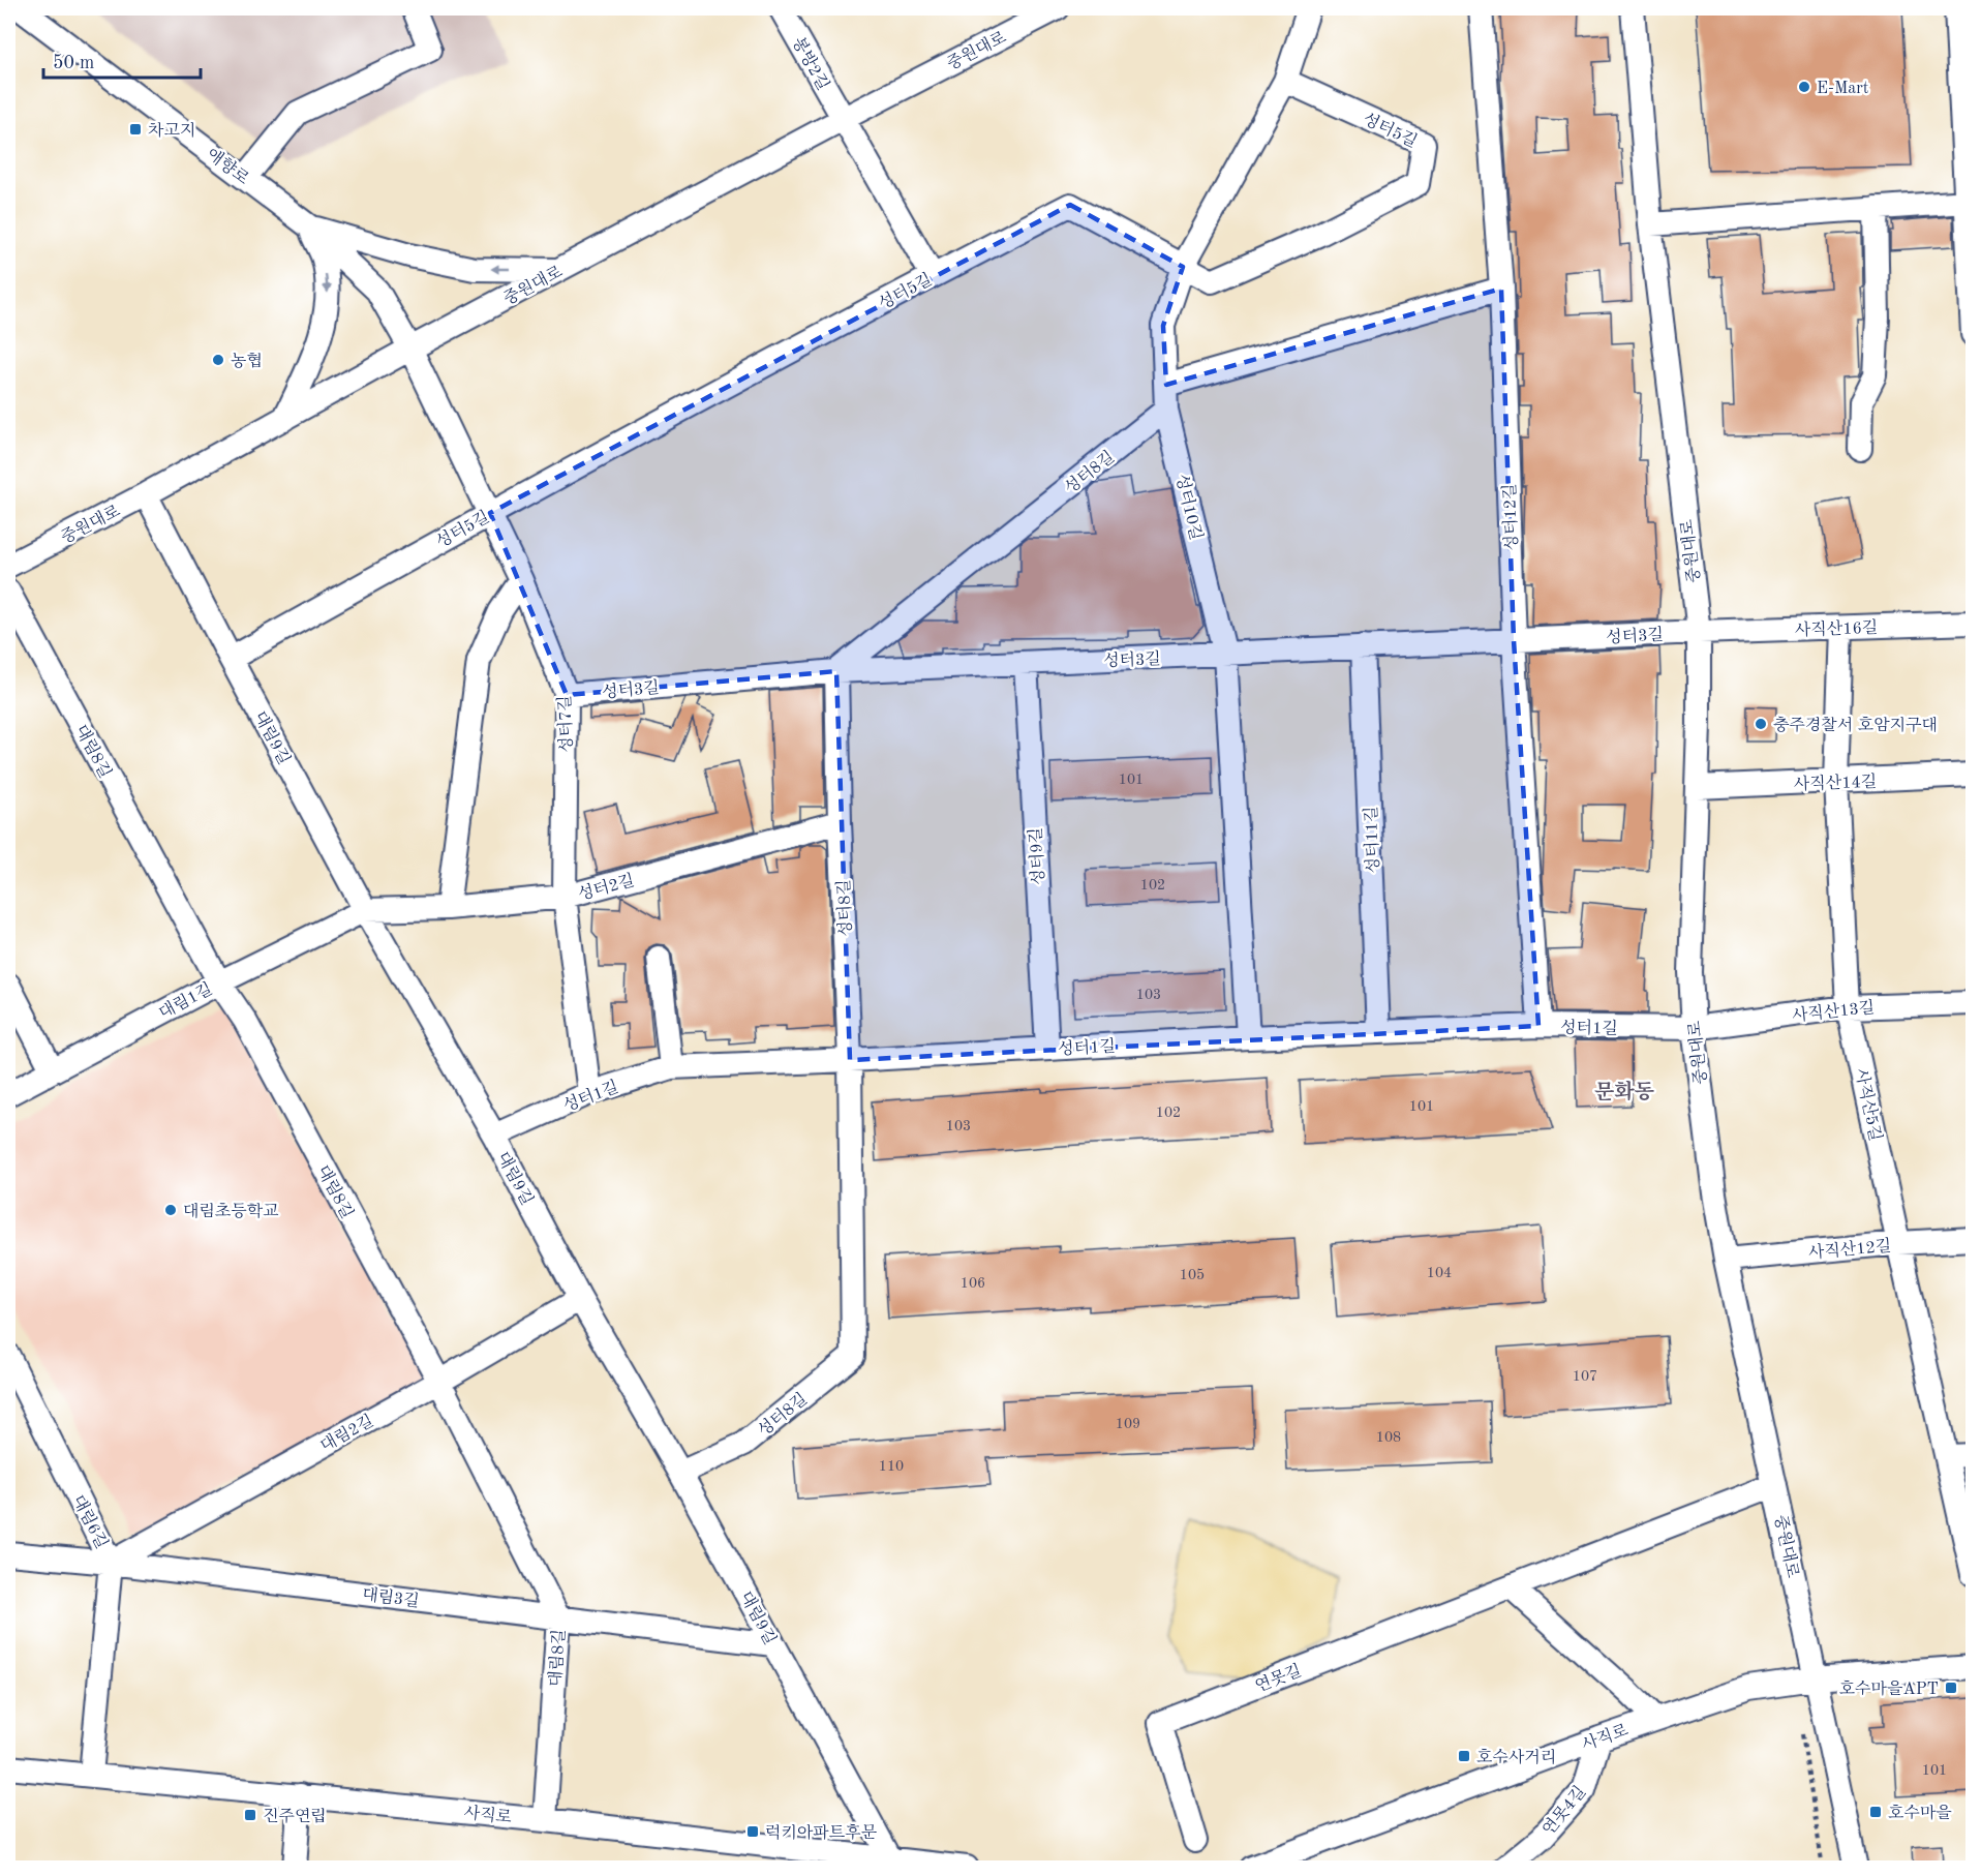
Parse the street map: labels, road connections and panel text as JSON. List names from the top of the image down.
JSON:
{
  "streets": {
    "street": [
      "중원대로",
      "봉방2길",
      "성터5길",
      "애향로",
      "성터8길",
      "성터10길",
      "성터12길",
      "사직산16길",
      "성터3길",
      "성터7길",
      "대림9길",
      "대림8길",
      "사직산14길",
      "성터11길",
      "성터9길",
      "성터2길",
      "대림1길",
      "사직산13길",
      "성터1길",
      "사직산5길",
      "사직산12길",
      "대림2길",
      "대림6길",
      "대림3길",
      "연못길",
      "사직로",
      "연못4길"
    ]
  },
  "crossings": [
    ["중원대로", "봉방2길"],
    ["중원대로", "애향로"],
    ["중원대로", "사직산16길"],
    ["중원대로", "성터3길"],
    ["중원대로", "성터7길"],
    ["중원대로", "대림9길"],
    ["중원대로", "사직산14길"],
    ["중원대로", "사직산13길"],
    ["중원대로", "성터1길"],
    ["중원대로", "사직산12길"],
    ["중원대로", "연못길"],
    ["중원대로", "사직로"],
    ["봉방2길", "성터5길"],
    ["성터5길", "성터10길"],
    ["성터5길", "성터7길"],
    ["성터5길", "대림9길"],
    ["애향로", "성터7길"],
    ["성터8길", "성터10길"],
    ["성터8길", "성터3길"],
    ["성터8길", "대림9길"],
    ["성터8길", "성터2길"],
    ["성터8길", "성터1길"],
    ["성터10길", "성터3길"],
    ["성터10길", "성터1길"],
    ["성터12길", "성터3길"],
    ["성터12길", "성터1길"],
    ["사직산16길", "성터3길"],
    ["사직산16길", "사직산5길"],
    ["성터3길", "성터7길"],
    ["성터3길", "성터11길"],
    ["성터3길", "성터9길"],
    ["성터7길", "성터2길"],
    ["성터7길", "성터1길"],
    ["대림9길", "성터2길"],
    ["대림9길", "대림1길"],
    ["대림9길", "성터1길"],
    ["대림9길", "대림2길"],
    ["대림9길", "대림3길"],
    ["대림9길", "사직로"],
    ["대림8길", "대림1길"],
    ["대림8길", "대림2길"],
    ["대림8길", "대림3길"],
    ["대림8길", "사직로"],
    ["사직산14길", "사직산5길"],
    ["성터11길", "성터1길"],
    ["성터9길", "성터1길"],
    ["성터2길", "대림1길"],
    ["사직산13길", "성터1길"],
    ["사직산13길", "사직산5길"],
    ["사직산5길", "사직산12길"],
    ["대림2길", "대림6길"],
    ["대림2길", "대림3길"],
    ["대림6길", "대림3길"],
    ["대림6길", "사직로"],
    ["사직로", "연못4길"]
  ],
  "districts": ["문화동"],
  "places": {
    "other": [
      "E-Mart",
      "농협",
      "충주경찰서 호암지구대",
      "대림초등학교"
    ],
    "transit": [
      "차고지",
      "호수마을APT",
      "호수사거리",
      "호수마을",
      "진주연립",
      "럭키아파트후문"
    ]
  },
  "house_numbers": [
    "101",
    "102",
    "103",
    "101",
    "102",
    "103",
    "104",
    "105",
    "106",
    "107",
    "109",
    "108",
    "110",
    "101"
  ],
  "scale_bar": "50 m"
}
